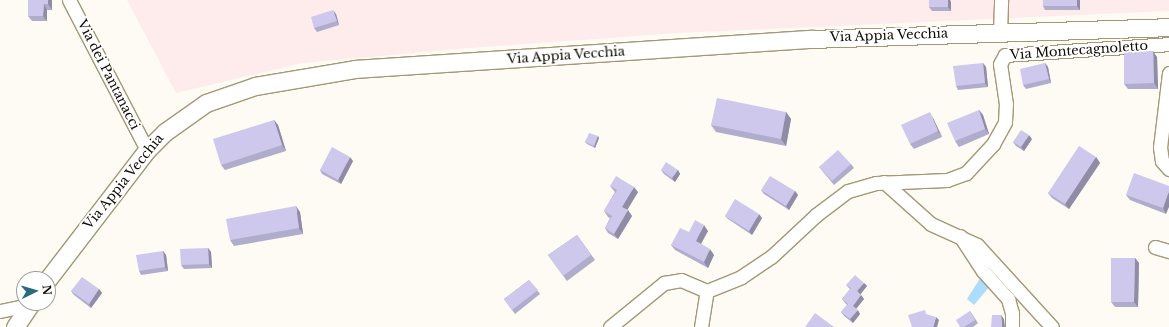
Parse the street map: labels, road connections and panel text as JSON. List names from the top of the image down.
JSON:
{
  "streets": {
    "main road": ["Via Appia Vecchia"],
    "street": ["Via Montecagnoletto", "Via dei Pantanacci"]
  },
  "crossings": [
    ["Via Appia Vecchia", "Via dei Pantanacci"]
  ],
  "north": "right"
}
